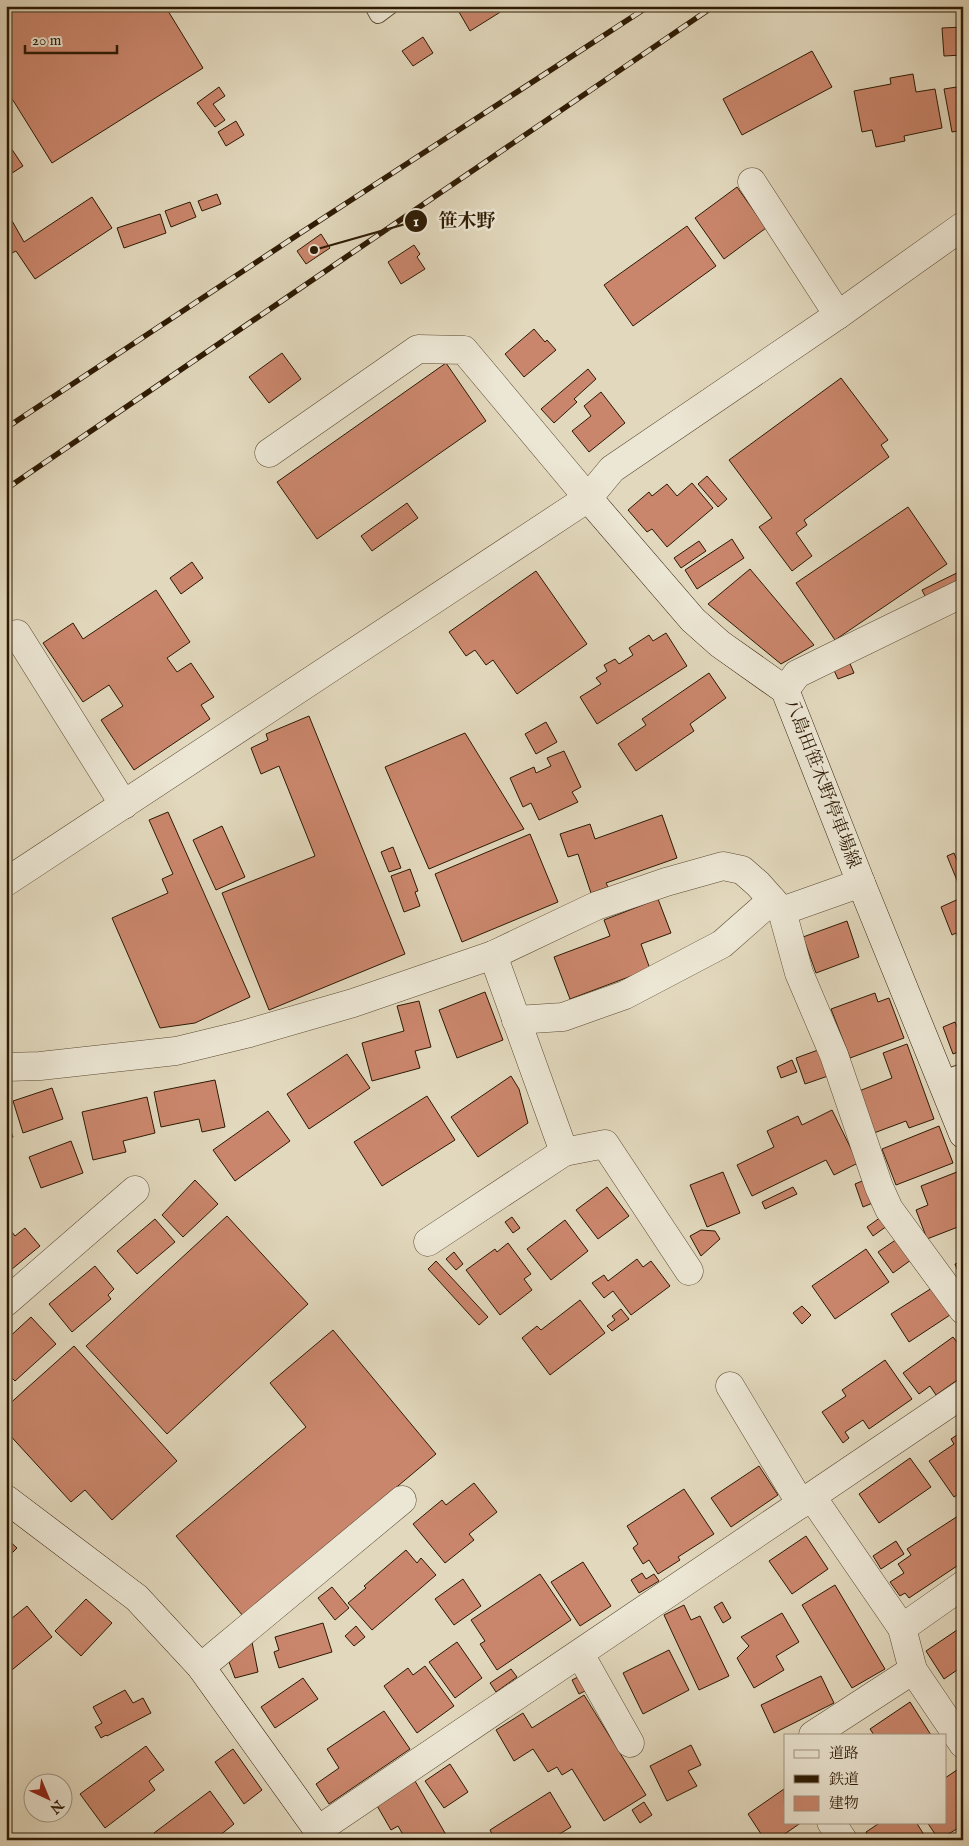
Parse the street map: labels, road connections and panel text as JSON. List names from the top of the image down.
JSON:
{
  "streets": {
    "street": ["八島田笹木野停車場線"]
  },
  "places": ["笹木野"],
  "legend": ["道路", "鉄道", "建物"],
  "scale_bar": "20 m",
  "north": "bottom right"
}
